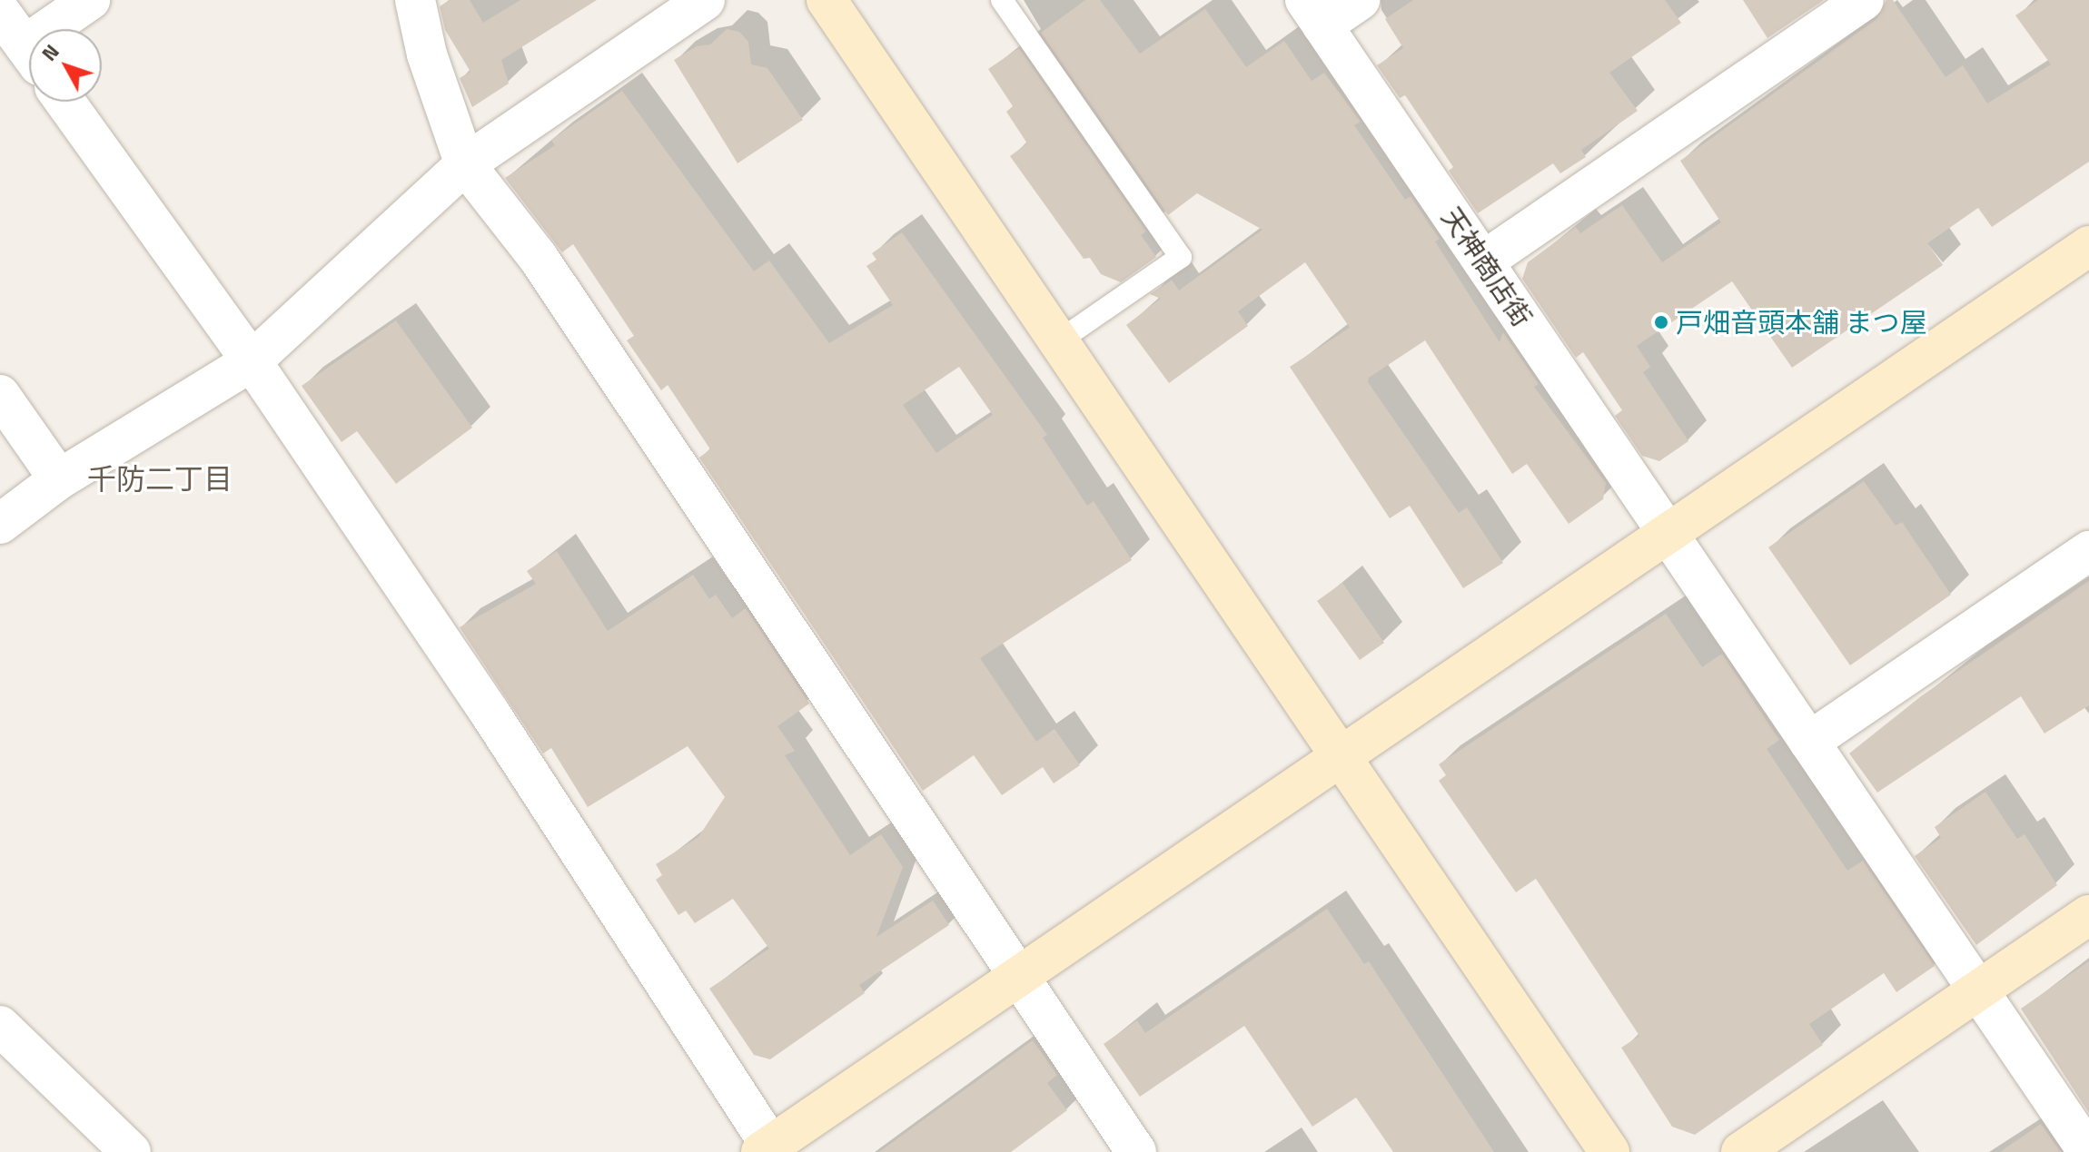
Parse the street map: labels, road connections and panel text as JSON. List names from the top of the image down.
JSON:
{
  "streets": {
    "street": ["天神商店街"]
  },
  "districts": ["千防二丁目"],
  "places": ["戸畑音頭本舗 まつ屋"],
  "north": "top left"
}
